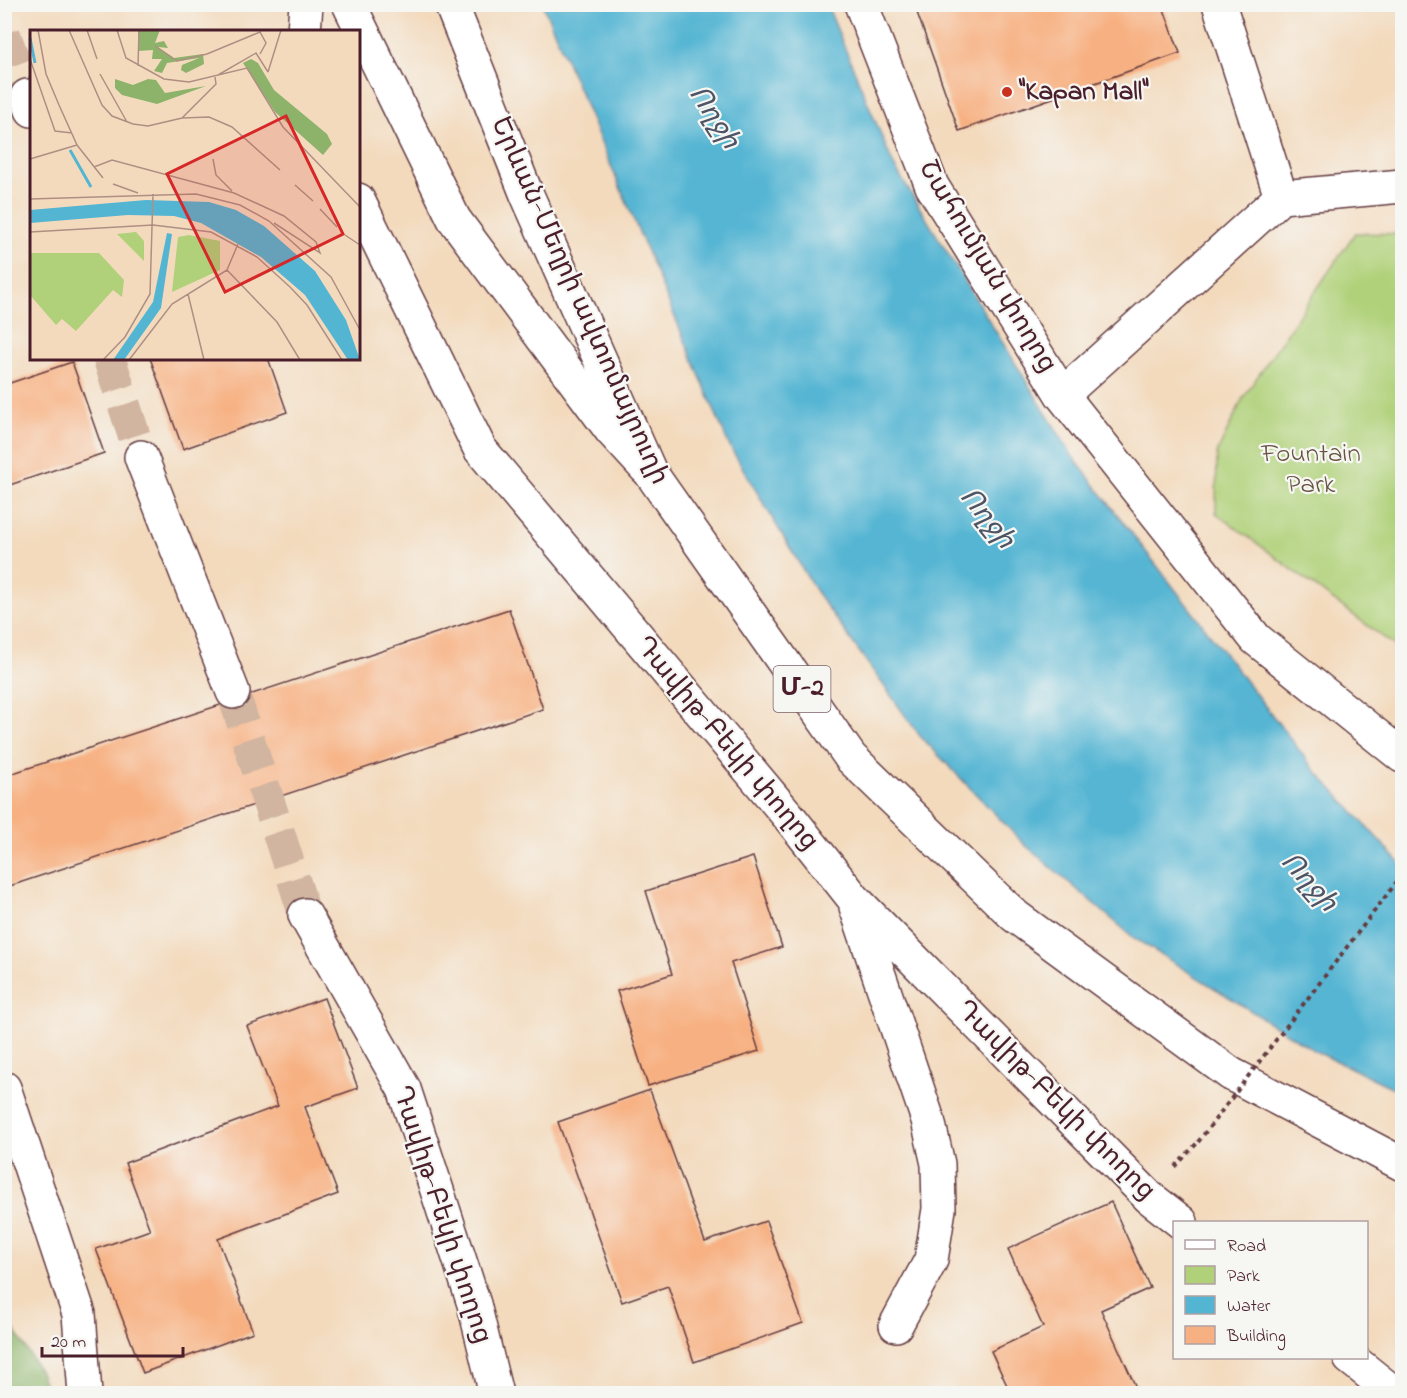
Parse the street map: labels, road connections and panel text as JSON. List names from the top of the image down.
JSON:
{
  "streets": {
    "main road": [
      "Շահումյան փողոց",
      "Երևան-Մեղրի ավտոմայրուղի",
      "Մ-2",
      "Դավիթ-Բեկի փողոց"
    ]
  },
  "water": ["Ողջի"],
  "parks": ["Fountain Park"],
  "places": ["\"Kapan Mall\""],
  "legend": [
    "Road",
    "Park",
    "Water",
    "Building"
  ],
  "scale_bar": "20 m"
}
